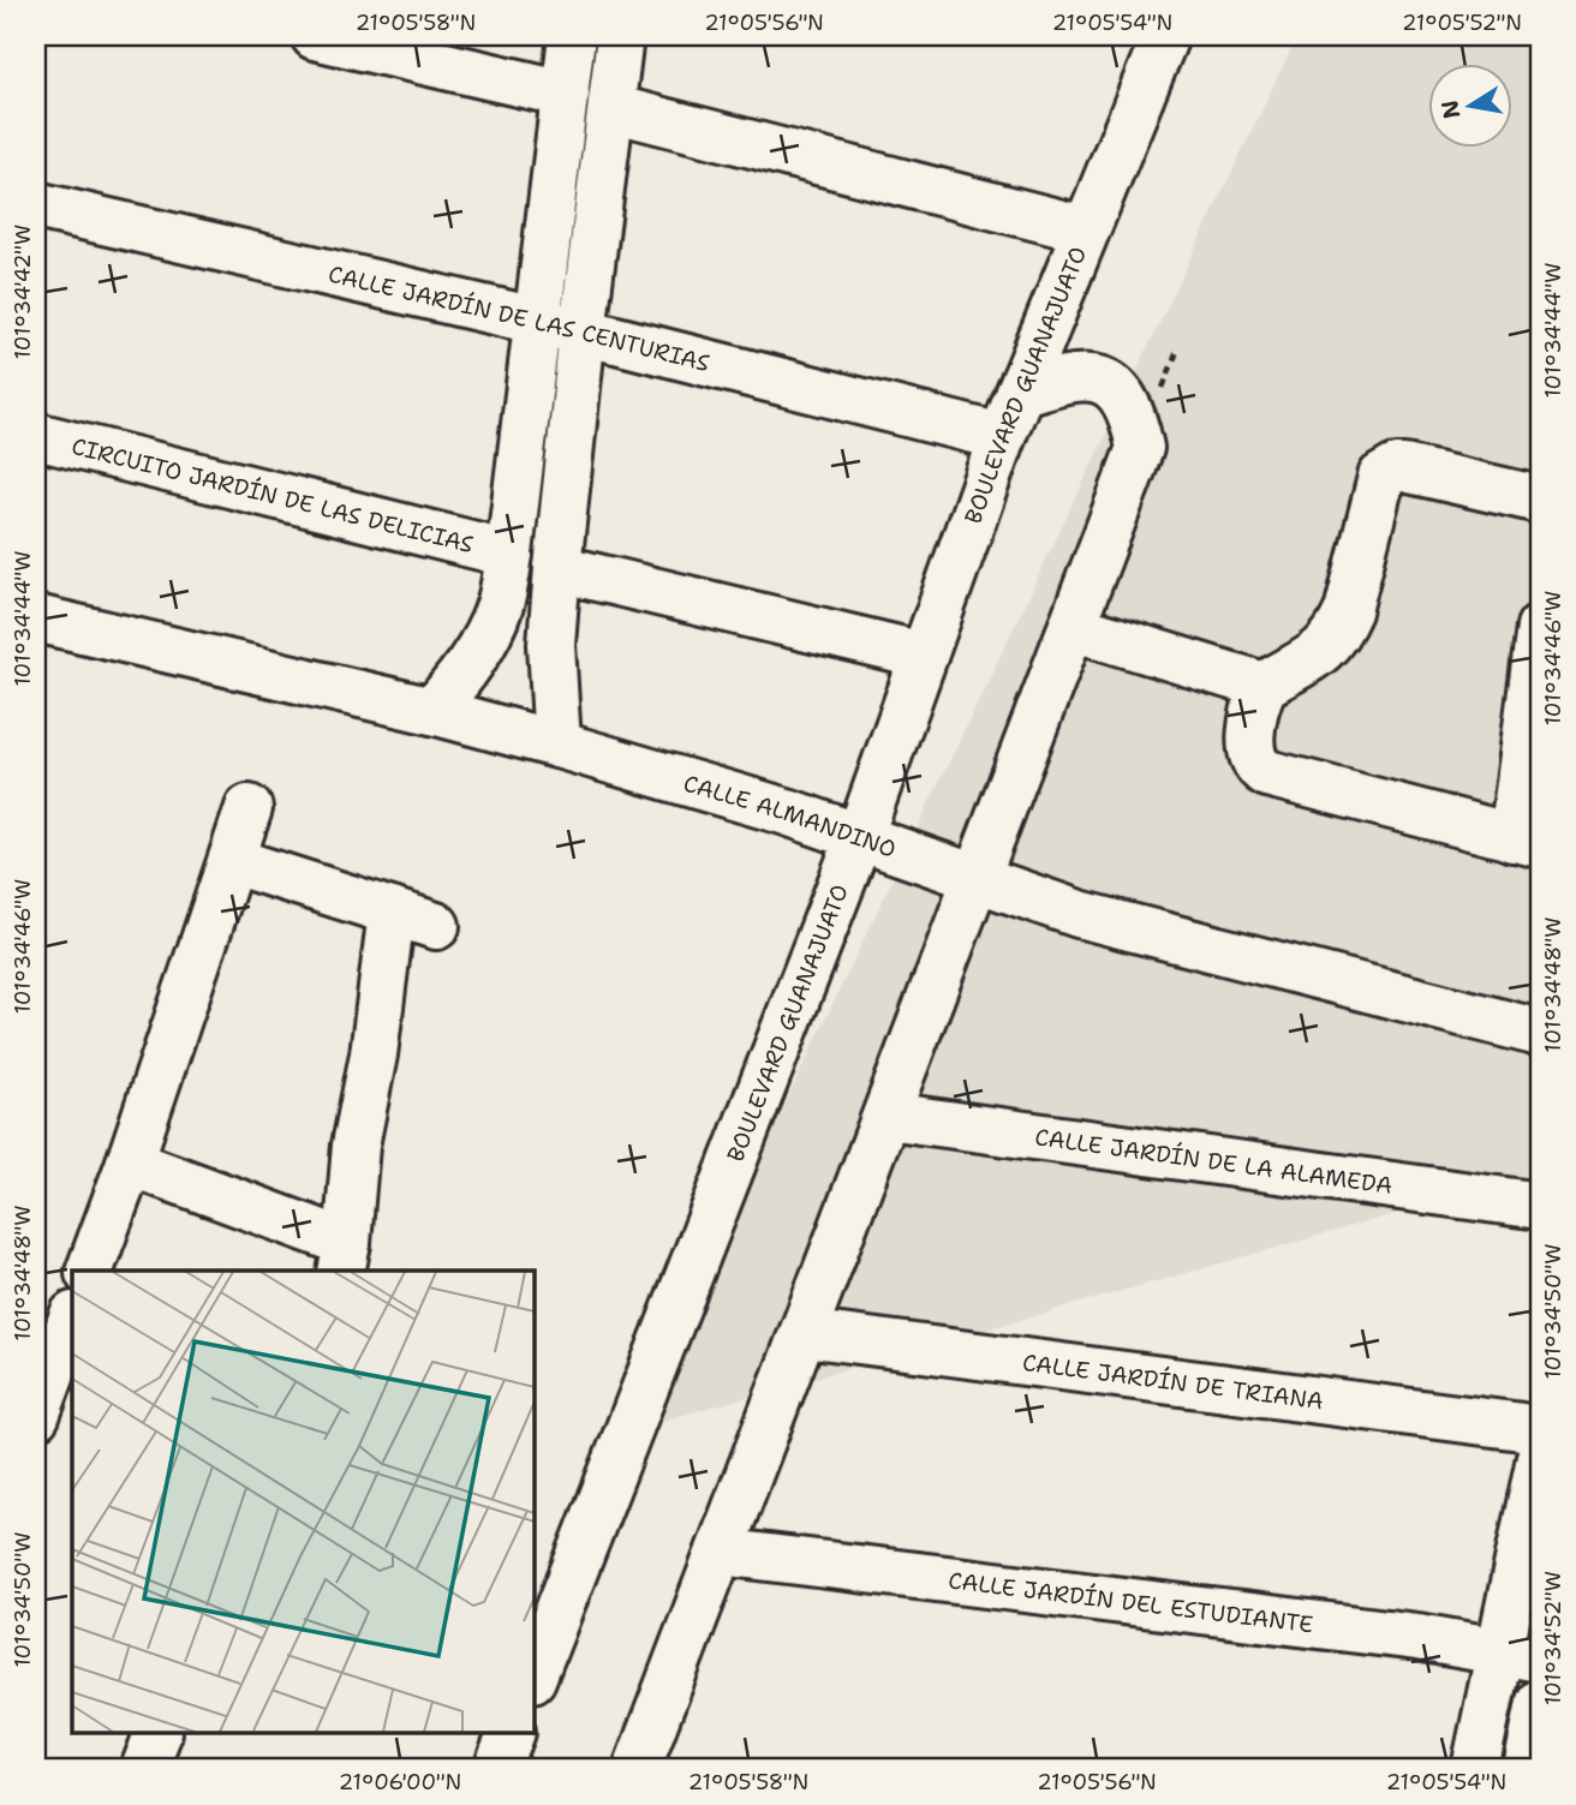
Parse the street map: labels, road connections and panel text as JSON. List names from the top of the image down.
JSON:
{
  "streets": {
    "street": [
      "CALLE JARDÍN DE LAS CENTURIAS",
      "BOULEVARD GUANAJUATO",
      "CIRCUITO JARDÍN DE LAS DELICIAS",
      "CALLE ALMANDINO",
      "CALLE JARDÍN DE LA ALAMEDA",
      "CALLE JARDÍN DE TRIANA",
      "CALLE JARDÍN DEL ESTUDIANTE"
    ]
  },
  "crossings": [
    ["CALLE JARDÍN DE LAS CENTURIAS", "BOULEVARD GUANAJUATO"],
    ["BOULEVARD GUANAJUATO", "CALLE ALMANDINO"]
  ],
  "north": "left",
  "coordinates": [
    "21°05'58\"N",
    "21°05'56\"N",
    "21°05'54\"N",
    "21°05'52\"N",
    "101°34'42\"W",
    "101°34'44\"W",
    "101°34'46\"W",
    "101°34'48\"W",
    "101°34'50\"W",
    "101°34'52\"W",
    "21°06'00\"N"
  ]
}
